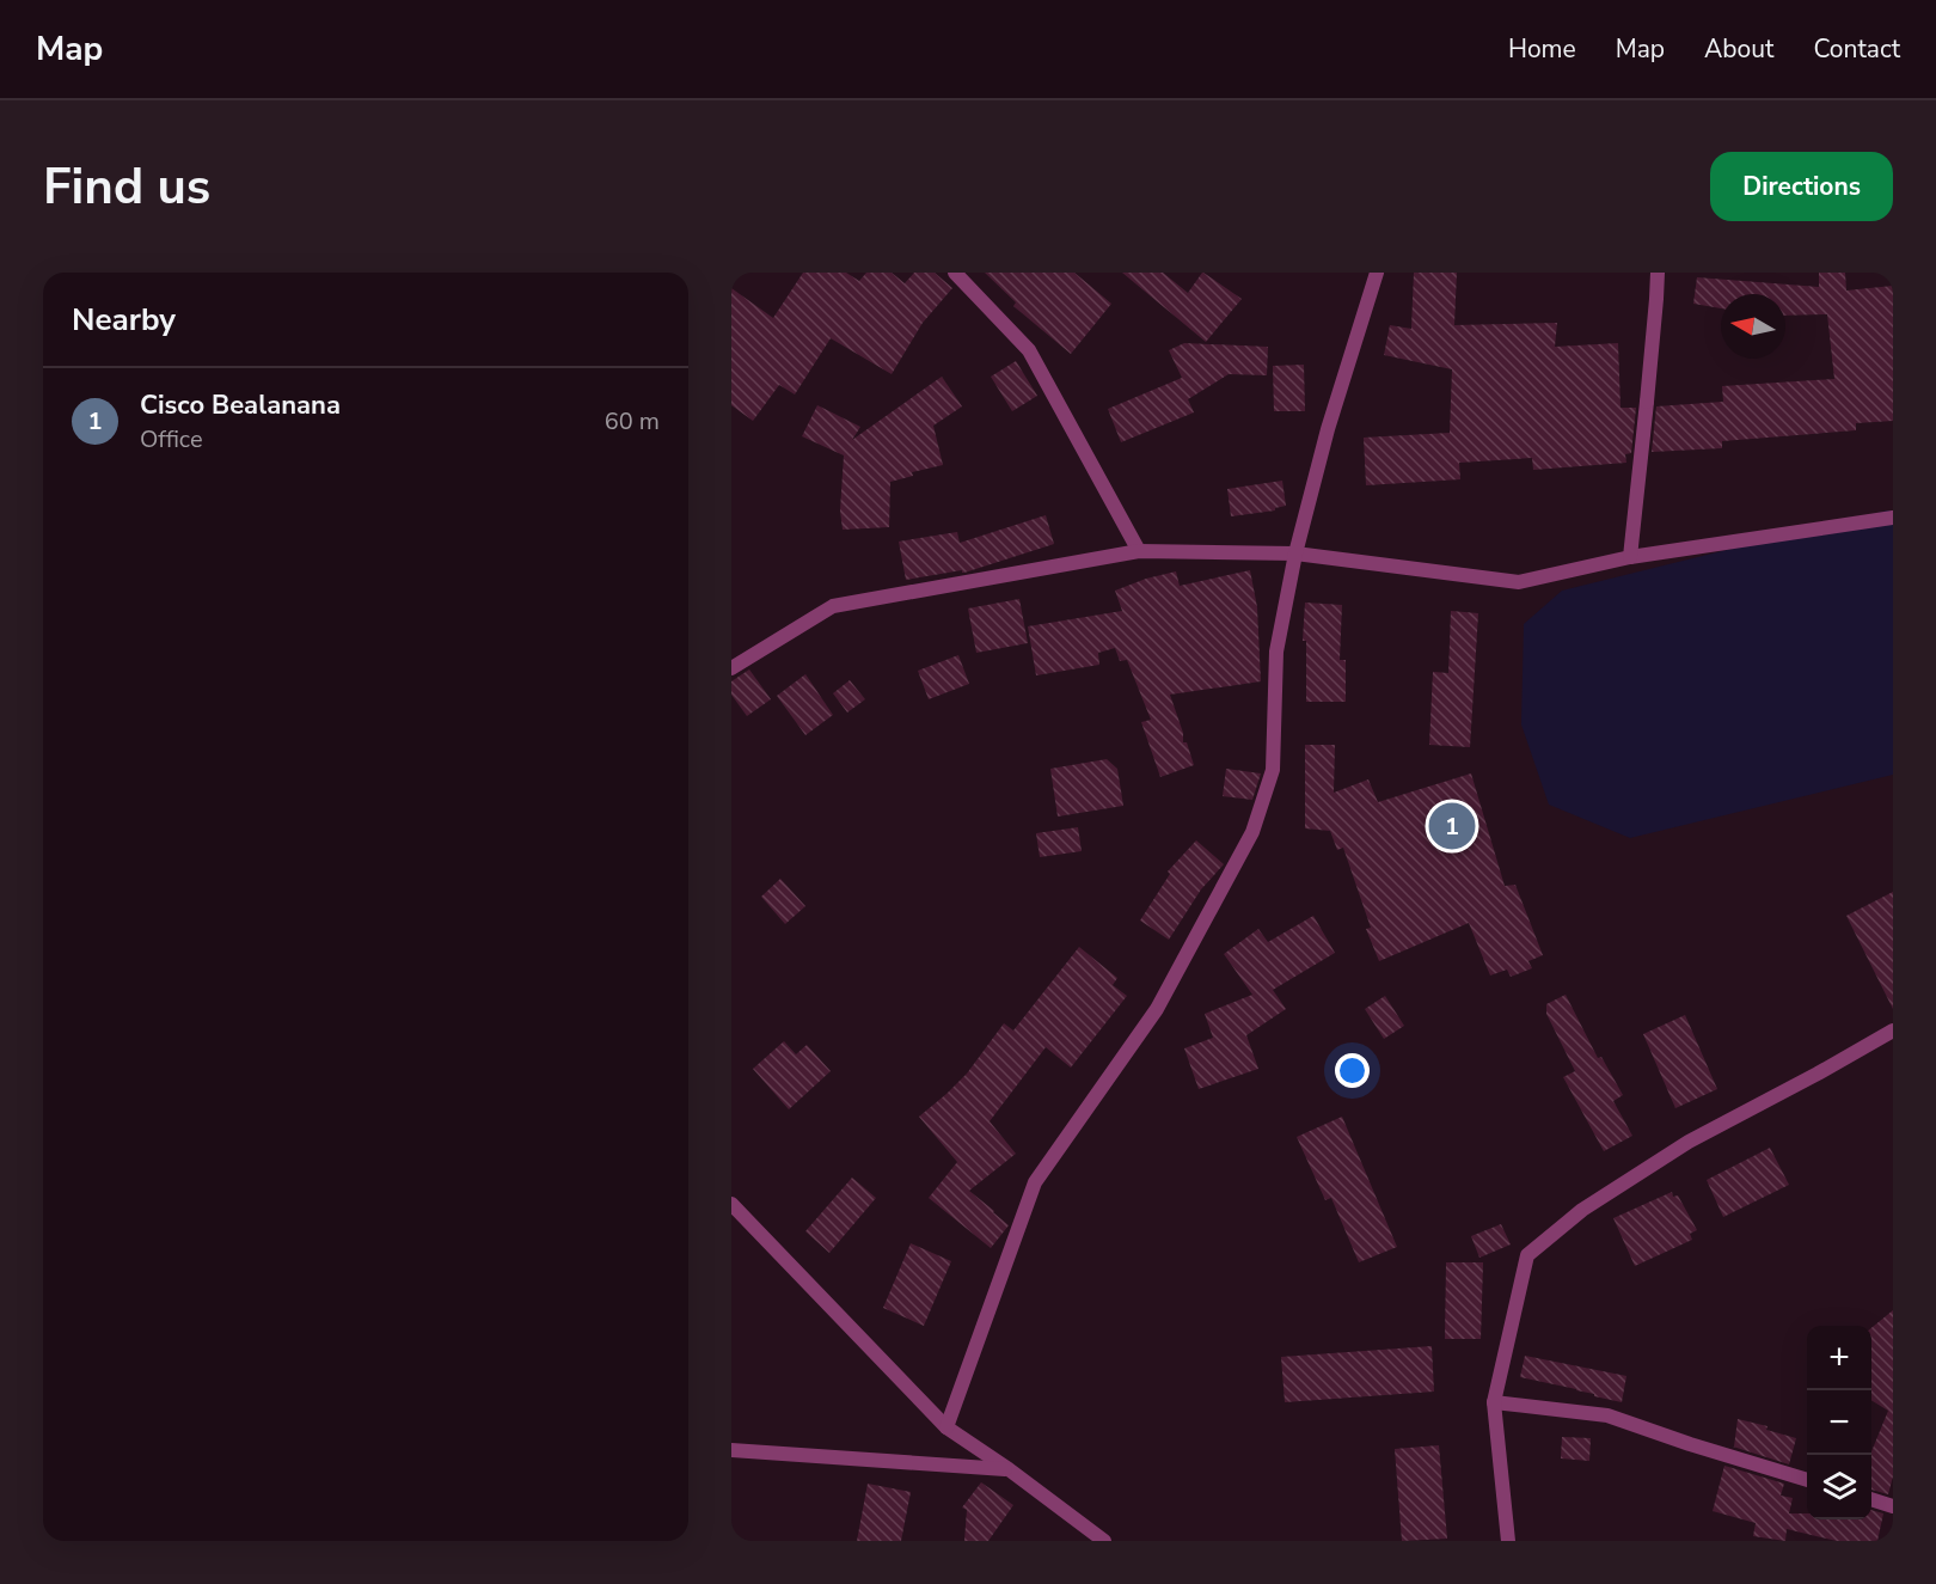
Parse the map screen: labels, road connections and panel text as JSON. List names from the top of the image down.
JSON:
{
  "north": "left",
  "page": {
    "header": "Map",
    "nav": [
      "Home",
      "Map",
      "About",
      "Contact"
    ],
    "buttons": "Directions",
    "title": "Find us",
    "heading": "Nearby",
    "list": [
      {
        "mark": "1",
        "name": "Cisco Bealanana",
        "note": "Office",
        "value": "60 m"
      }
    ],
    "pins": "1",
    "map_buttons": ["+", "−"]
  }
}
